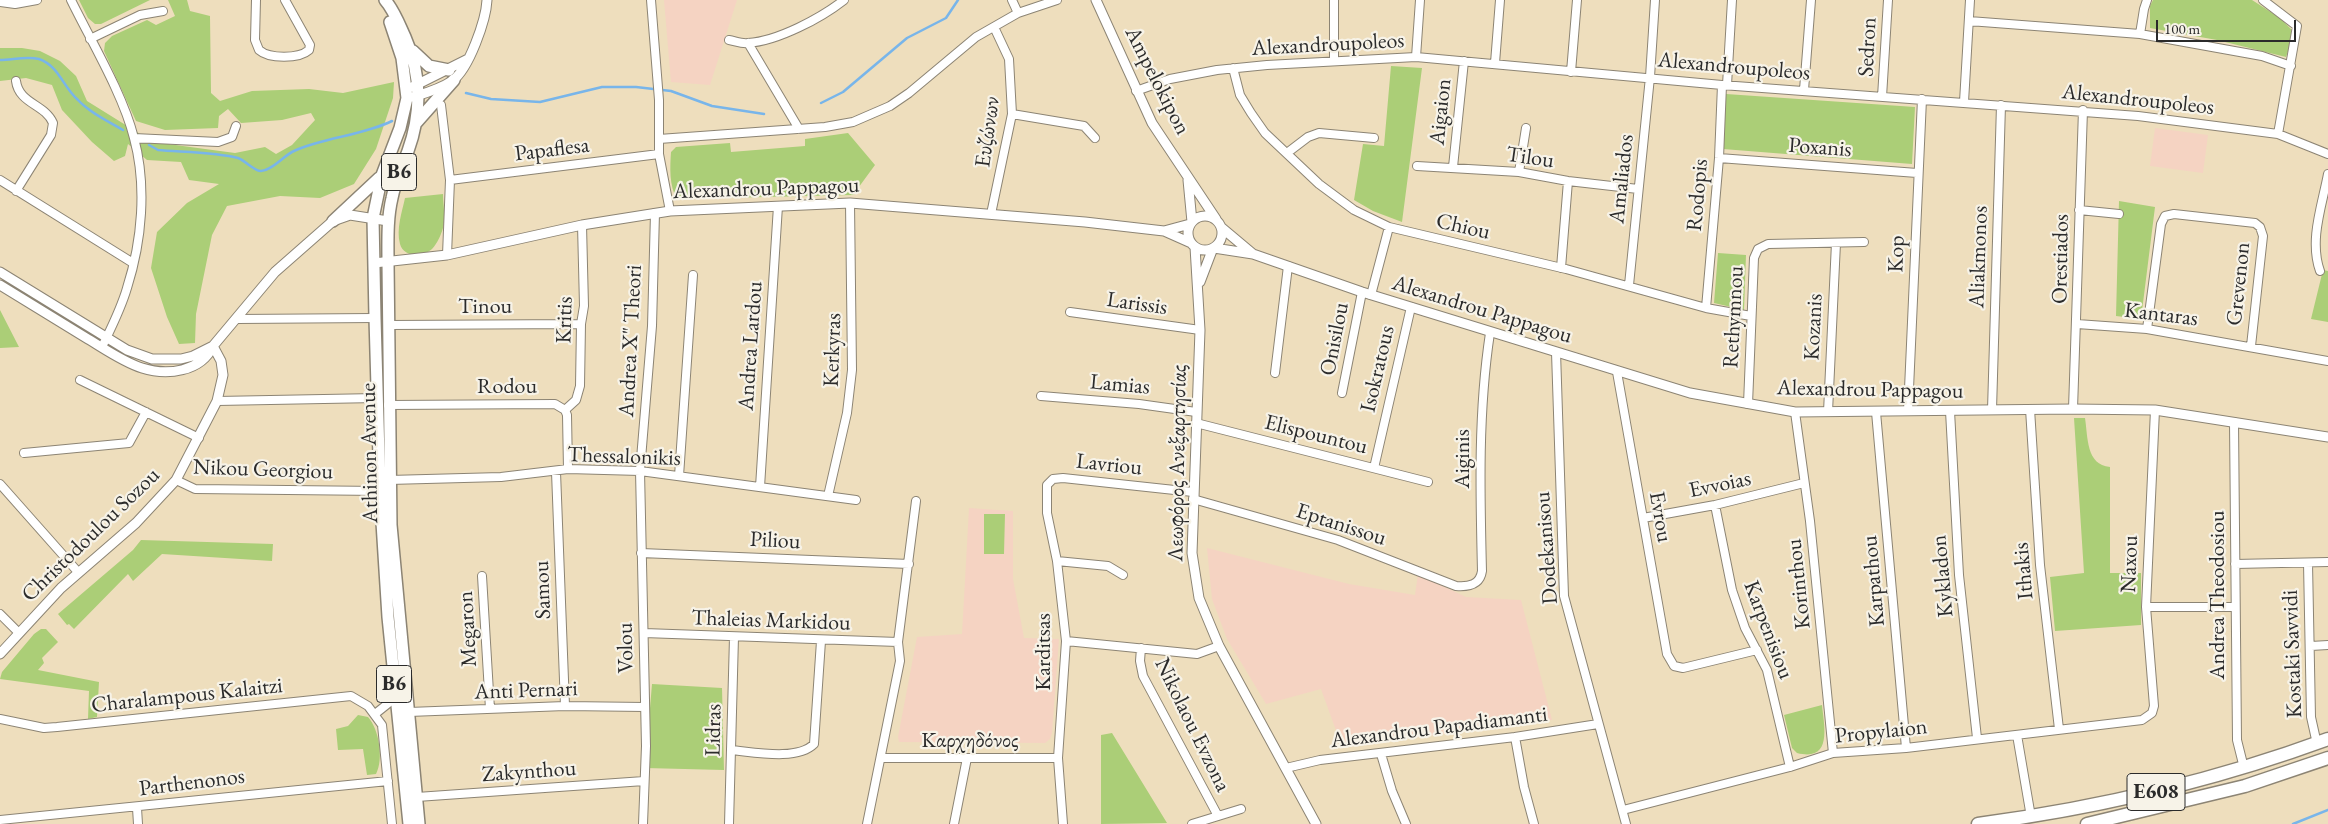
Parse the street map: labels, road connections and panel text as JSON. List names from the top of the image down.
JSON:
{
  "streets": {
    "highway": ["E608"],
    "main road": ["B6", "Athinon Avenue"],
    "street": [
      "Alexandroupoleos",
      "Sedron",
      "Ampelokipon",
      "Aigaion",
      "Ευζώνων",
      "Poxanis",
      "Papaflesa",
      "Tilou",
      "Amaliados",
      "Alexandrou Pappagou",
      "Rodopis",
      "Chiou",
      "Kop",
      "Aliakmonos",
      "Orestiados",
      "Grevenon",
      "Larissis",
      "Tinou",
      "Kantaras",
      "Rethymnou",
      "Kritis",
      "Kozanis",
      "Onisilou",
      "Andrea X\" Theori",
      "Andrea Lardou",
      "Kerkyras",
      "Isokratous",
      "Lamias",
      "Rodou",
      "Elispountou",
      "Thessalonikis",
      "Aiginis",
      "Λεωφόρος Ανεξαρτησίας",
      "Lavriou",
      "Nikou Georgiou",
      "Evvoias",
      "Evrou",
      "Eptanissou",
      "Christodoulou Sozou",
      "Piliou",
      "Dodekanisou",
      "Naxou",
      "Ithakis",
      "Kykladon",
      "Karpathou",
      "Korinthou",
      "Samou",
      "Andrea Theodosiou",
      "Thaleias Markidou",
      "Megaron",
      "Karpenisiou",
      "Volou",
      "Karditsas",
      "Kostaki Savvidi",
      "Anti Pernari",
      "Charalampous Kalaitzi",
      "Nikolaou Evzona",
      "Alexandrou Papadiamanti",
      "Lidras",
      "Propylaion",
      "Καρχηδόνος",
      "Zakynthou",
      "Parthenonos"
    ]
  },
  "crossings": [
    ["Alexandroupoleos", "Sedron"],
    ["Alexandroupoleos", "Ampelokipon"],
    ["Alexandroupoleos", "Aigaion"],
    ["Alexandroupoleos", "Amaliados"],
    ["Alexandroupoleos", "Rodopis"],
    ["Alexandroupoleos", "Chiou"],
    ["Alexandroupoleos", "Kop"],
    ["Alexandroupoleos", "Aliakmonos"],
    ["Alexandroupoleos", "Orestiados"],
    ["Ampelokipon", "Alexandrou Pappagou"],
    ["Ampelokipon", "Λεωφόρος Ανεξαρτησίας"],
    ["Aigaion", "Tilou"],
    ["Ευζώνων", "Alexandrou Pappagou"],
    ["Poxanis", "Rodopis"],
    ["Poxanis", "Kop"],
    ["Tilou", "Amaliados"],
    ["B6", "Athinon Avenue"],
    ["Amaliados", "Chiou"],
    ["Alexandrou Pappagou", "Kop"],
    ["Alexandrou Pappagou", "Aliakmonos"],
    ["Alexandrou Pappagou", "Orestiados"],
    ["Alexandrou Pappagou", "Rethymnou"],
    ["Alexandrou Pappagou", "Kritis"],
    ["Alexandrou Pappagou", "Kozanis"],
    ["Alexandrou Pappagou", "Onisilou"],
    ["Alexandrou Pappagou", "Andrea X\" Theori"],
    ["Alexandrou Pappagou", "Andrea Lardou"],
    ["Alexandrou Pappagou", "Kerkyras"],
    ["Alexandrou Pappagou", "Isokratous"],
    ["Alexandrou Pappagou", "Athinon Avenue"],
    ["Alexandrou Pappagou", "Aiginis"],
    ["Alexandrou Pappagou", "Λεωφόρος Ανεξαρτησίας"],
    ["Alexandrou Pappagou", "Evrou"],
    ["Alexandrou Pappagou", "Dodekanisou"],
    ["Alexandrou Pappagou", "Naxou"],
    ["Alexandrou Pappagou", "Ithakis"],
    ["Alexandrou Pappagou", "Kykladon"],
    ["Alexandrou Pappagou", "Karpathou"],
    ["Alexandrou Pappagou", "Korinthou"],
    ["Alexandrou Pappagou", "Andrea Theodosiou"],
    ["Rodopis", "Chiou"],
    ["Chiou", "Rethymnou"],
    ["Chiou", "Onisilou"],
    ["Orestiados", "Kantaras"],
    ["Grevenon", "Kantaras"],
    ["Larissis", "Λεωφόρος Ανεξαρτησίας"],
    ["Tinou", "Kritis"],
    ["Tinou", "Athinon Avenue"],
    ["Rethymnou", "Kozanis"],
    ["Kritis", "Rodou"],
    ["Andrea X\" Theori", "Thessalonikis"],
    ["Andrea X\" Theori", "Volou"],
    ["Andrea Lardou", "Thessalonikis"],
    ["Kerkyras", "Thessalonikis"],
    ["Isokratous", "Elispountou"],
    ["Lamias", "Λεωφόρος Ανεξαρτησίας"],
    ["Rodou", "Athinon Avenue"],
    ["Rodou", "Thessalonikis"],
    ["Elispountou", "Λεωφόρος Ανεξαρτησίας"],
    ["Athinon Avenue", "Thessalonikis"],
    ["Athinon Avenue", "Nikou Georgiou"],
    ["Athinon Avenue", "Anti Pernari"],
    ["Athinon Avenue", "Zakynthou"],
    ["Thessalonikis", "Samou"],
    ["Thessalonikis", "Volou"],
    ["Aiginis", "Eptanissou"],
    ["Λεωφόρος Ανεξαρτησίας", "Lavriou"],
    ["Λεωφόρος Ανεξαρτησίας", "Eptanissou"],
    ["Λεωφόρος Ανεξαρτησίας", "Alexandrou Papadiamanti"],
    ["Lavriou", "Eptanissou"],
    ["Lavriou", "Karditsas"],
    ["Nikou Georgiou", "Christodoulou Sozou"],
    ["Evvoias", "Evrou"],
    ["Evvoias", "Korinthou"],
    ["Evvoias", "Karpenisiou"],
    ["Evrou", "Karpenisiou"],
    ["Piliou", "Volou"],
    ["Dodekanisou", "Alexandrou Papadiamanti"],
    ["Dodekanisou", "Propylaion"],
    ["Naxou", "Propylaion"],
    ["Ithakis", "Propylaion"],
    ["Kykladon", "Propylaion"],
    ["Karpathou", "Propylaion"],
    ["Korinthou", "Propylaion"],
    ["Samou", "Anti Pernari"],
    ["Andrea Theodosiou", "E608"],
    ["Thaleias Markidou", "Volou"],
    ["Thaleias Markidou", "Lidras"],
    ["Megaron", "Anti Pernari"],
    ["Karpenisiou", "Propylaion"],
    ["Volou", "Anti Pernari"],
    ["Volou", "Zakynthou"],
    ["Karditsas", "Καρχηδόνος"],
    ["Kostaki Savvidi", "E608"]
  ],
  "scale_bar": "100 m"
}
